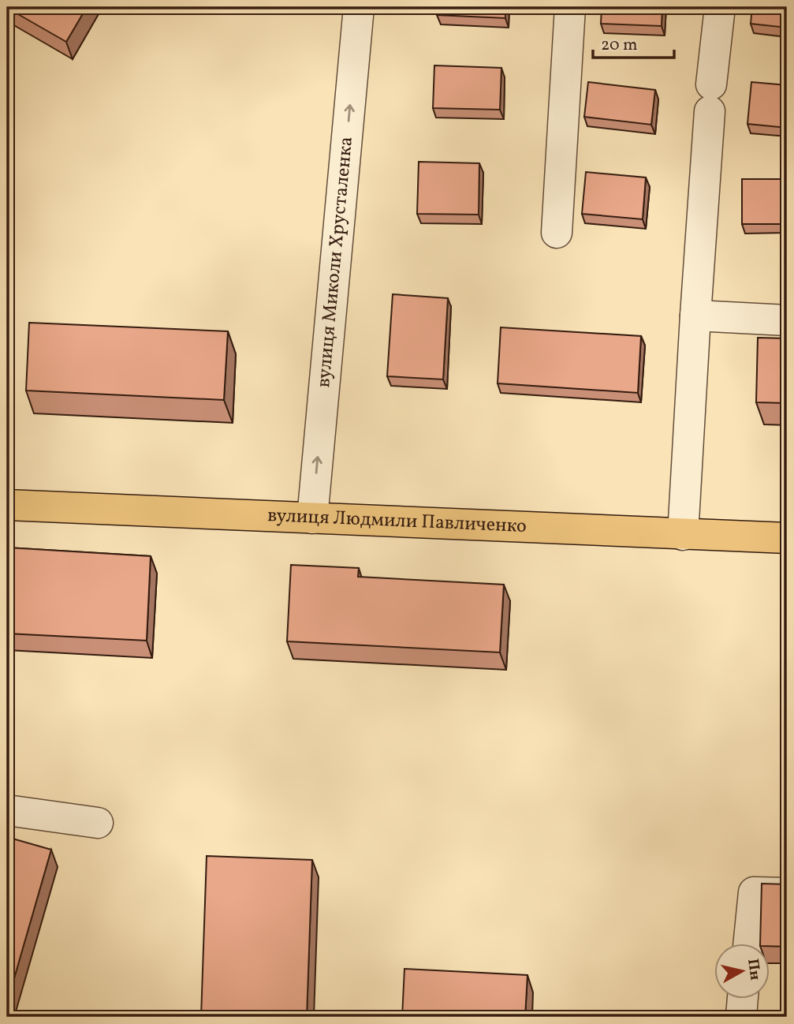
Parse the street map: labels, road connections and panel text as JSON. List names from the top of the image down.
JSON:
{
  "streets": {
    "main road": ["вулиця Людмили Павличенко"],
    "street": ["вулиця Миколи Хрусталенка"]
  },
  "crossings": [
    ["вулиця Миколи Хрусталенка", "вулиця Людмили Павличенко"]
  ],
  "scale_bar": "20 m",
  "north": "right"
}
